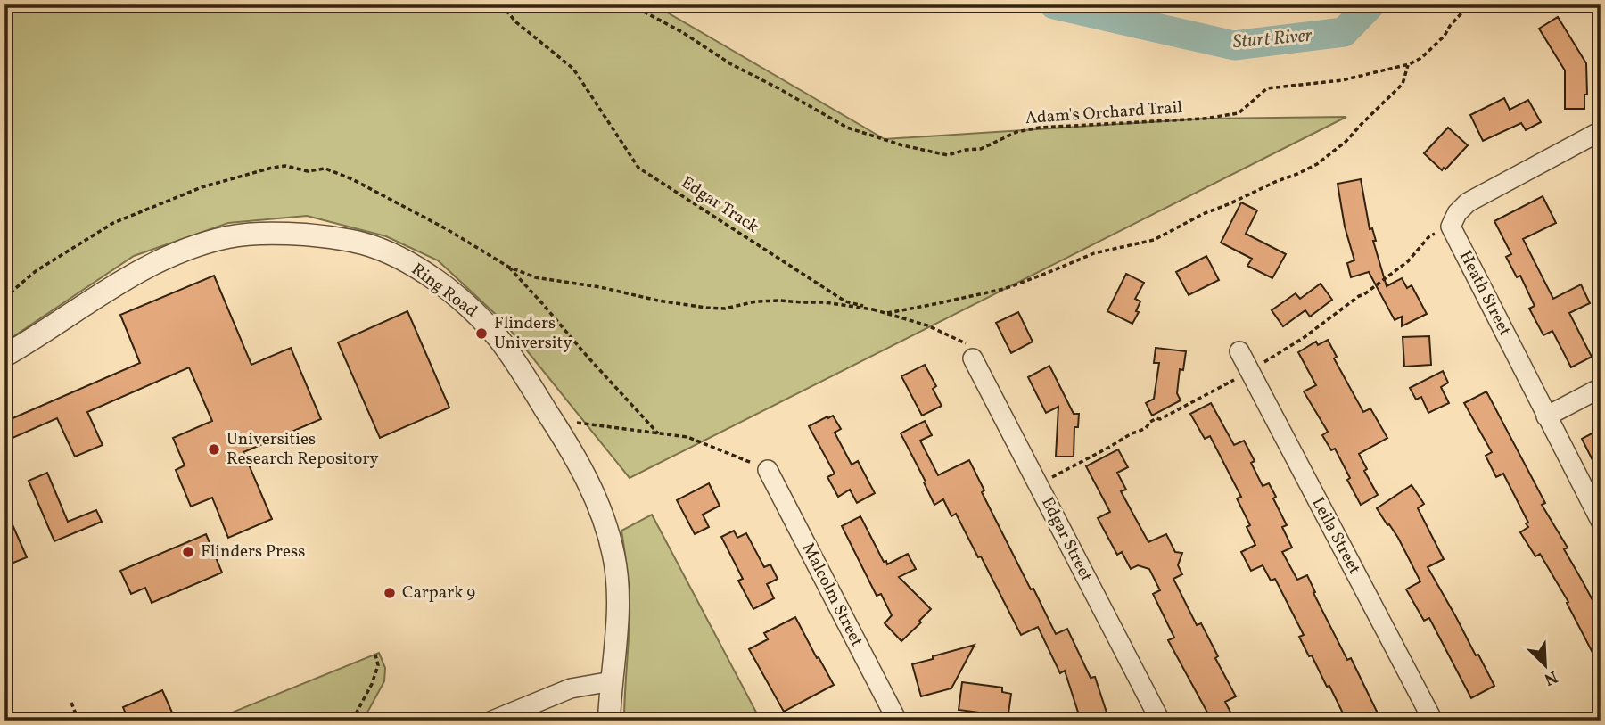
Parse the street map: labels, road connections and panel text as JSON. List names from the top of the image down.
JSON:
{
  "streets": {
    "street": [
      "Ring Road",
      "Heath Street",
      "Leila Street",
      "Edgar Street",
      "Malcolm Street"
    ],
    "path": ["Adam's Orchard Trail", "Edgar Track"]
  },
  "crossings": [
    ["Edgar Track", "Edgar Street"]
  ],
  "water": ["Sturt River"],
  "places": [
    "Flinders University",
    "Universities Research Repository",
    "Flinders Press",
    "Carpark 9"
  ],
  "north": "bottom right"
}
